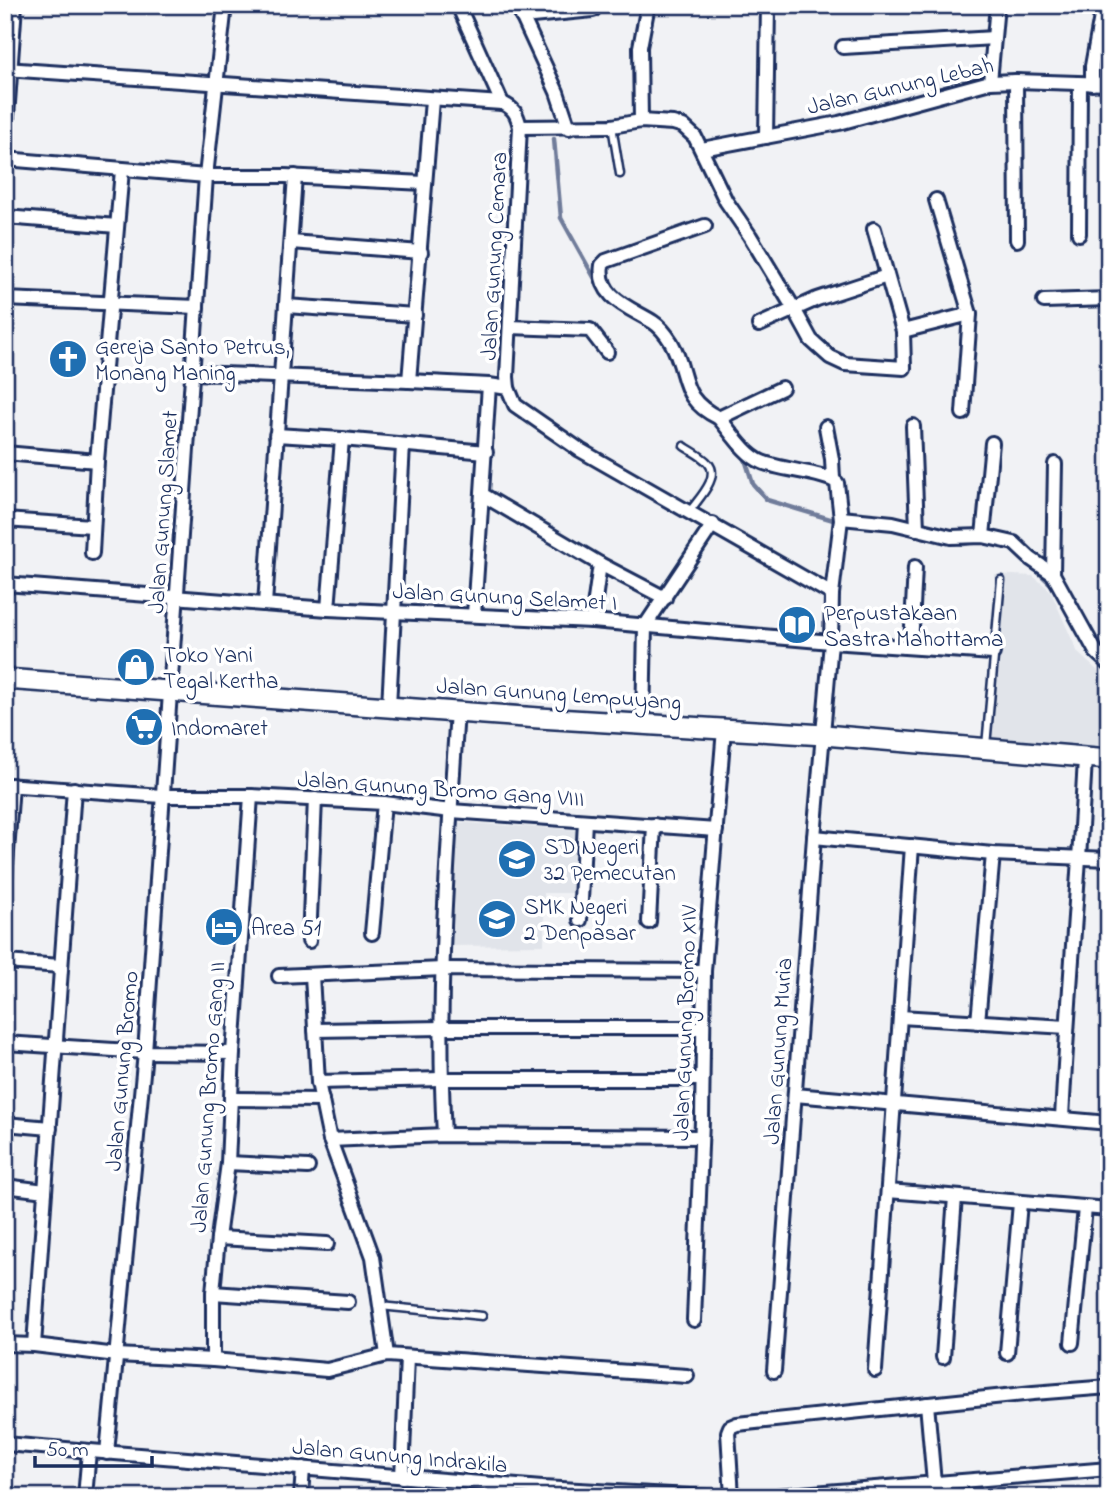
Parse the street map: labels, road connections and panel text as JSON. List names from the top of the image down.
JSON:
{
  "streets": {
    "street": [
      "Jalan Gunung Lebah",
      "Jalan Gunung Cemara",
      "Jalan Gunung Slamet",
      "Jalan Gunung Selamet I",
      "Jalan Gunung Lempuyang",
      "Jalan Gunung Bromo Gang VIII",
      "Jalan Gunung Bromo XIV",
      "Jalan Gunung Muria",
      "Jalan Gunung Bromo",
      "Jalan Gunung Bromo Gang II",
      "Jalan Gunung Indrakila"
    ]
  },
  "crossings": [
    ["Jalan Gunung Slamet", "Jalan Gunung Selamet I"],
    ["Jalan Gunung Slamet", "Jalan Gunung Lempuyang"],
    ["Jalan Gunung Slamet", "Jalan Gunung Bromo"],
    ["Jalan Gunung Lempuyang", "Jalan Gunung Bromo XIV"],
    ["Jalan Gunung Lempuyang", "Jalan Gunung Muria"],
    ["Jalan Gunung Lempuyang", "Jalan Gunung Bromo"],
    ["Jalan Gunung Bromo Gang VIII", "Jalan Gunung Bromo XIV"],
    ["Jalan Gunung Bromo Gang VIII", "Jalan Gunung Bromo"],
    ["Jalan Gunung Bromo Gang VIII", "Jalan Gunung Bromo Gang II"],
    ["Jalan Gunung Bromo", "Jalan Gunung Indrakila"]
  ],
  "places": {
    "church": ["Gereja Santo Petrus, Monang Maning"],
    "library": ["Perpustakaan Sastra Mahottama"],
    "shop": ["Toko Yani Tegal Kertha"],
    "supermarket": ["Indomaret"],
    "school or university": ["SD Negeri 32 Pemecutan", "SMK Negeri 2 Denpasar"],
    "hotel": ["Area 51"]
  },
  "scale_bar": "50 m"
}
